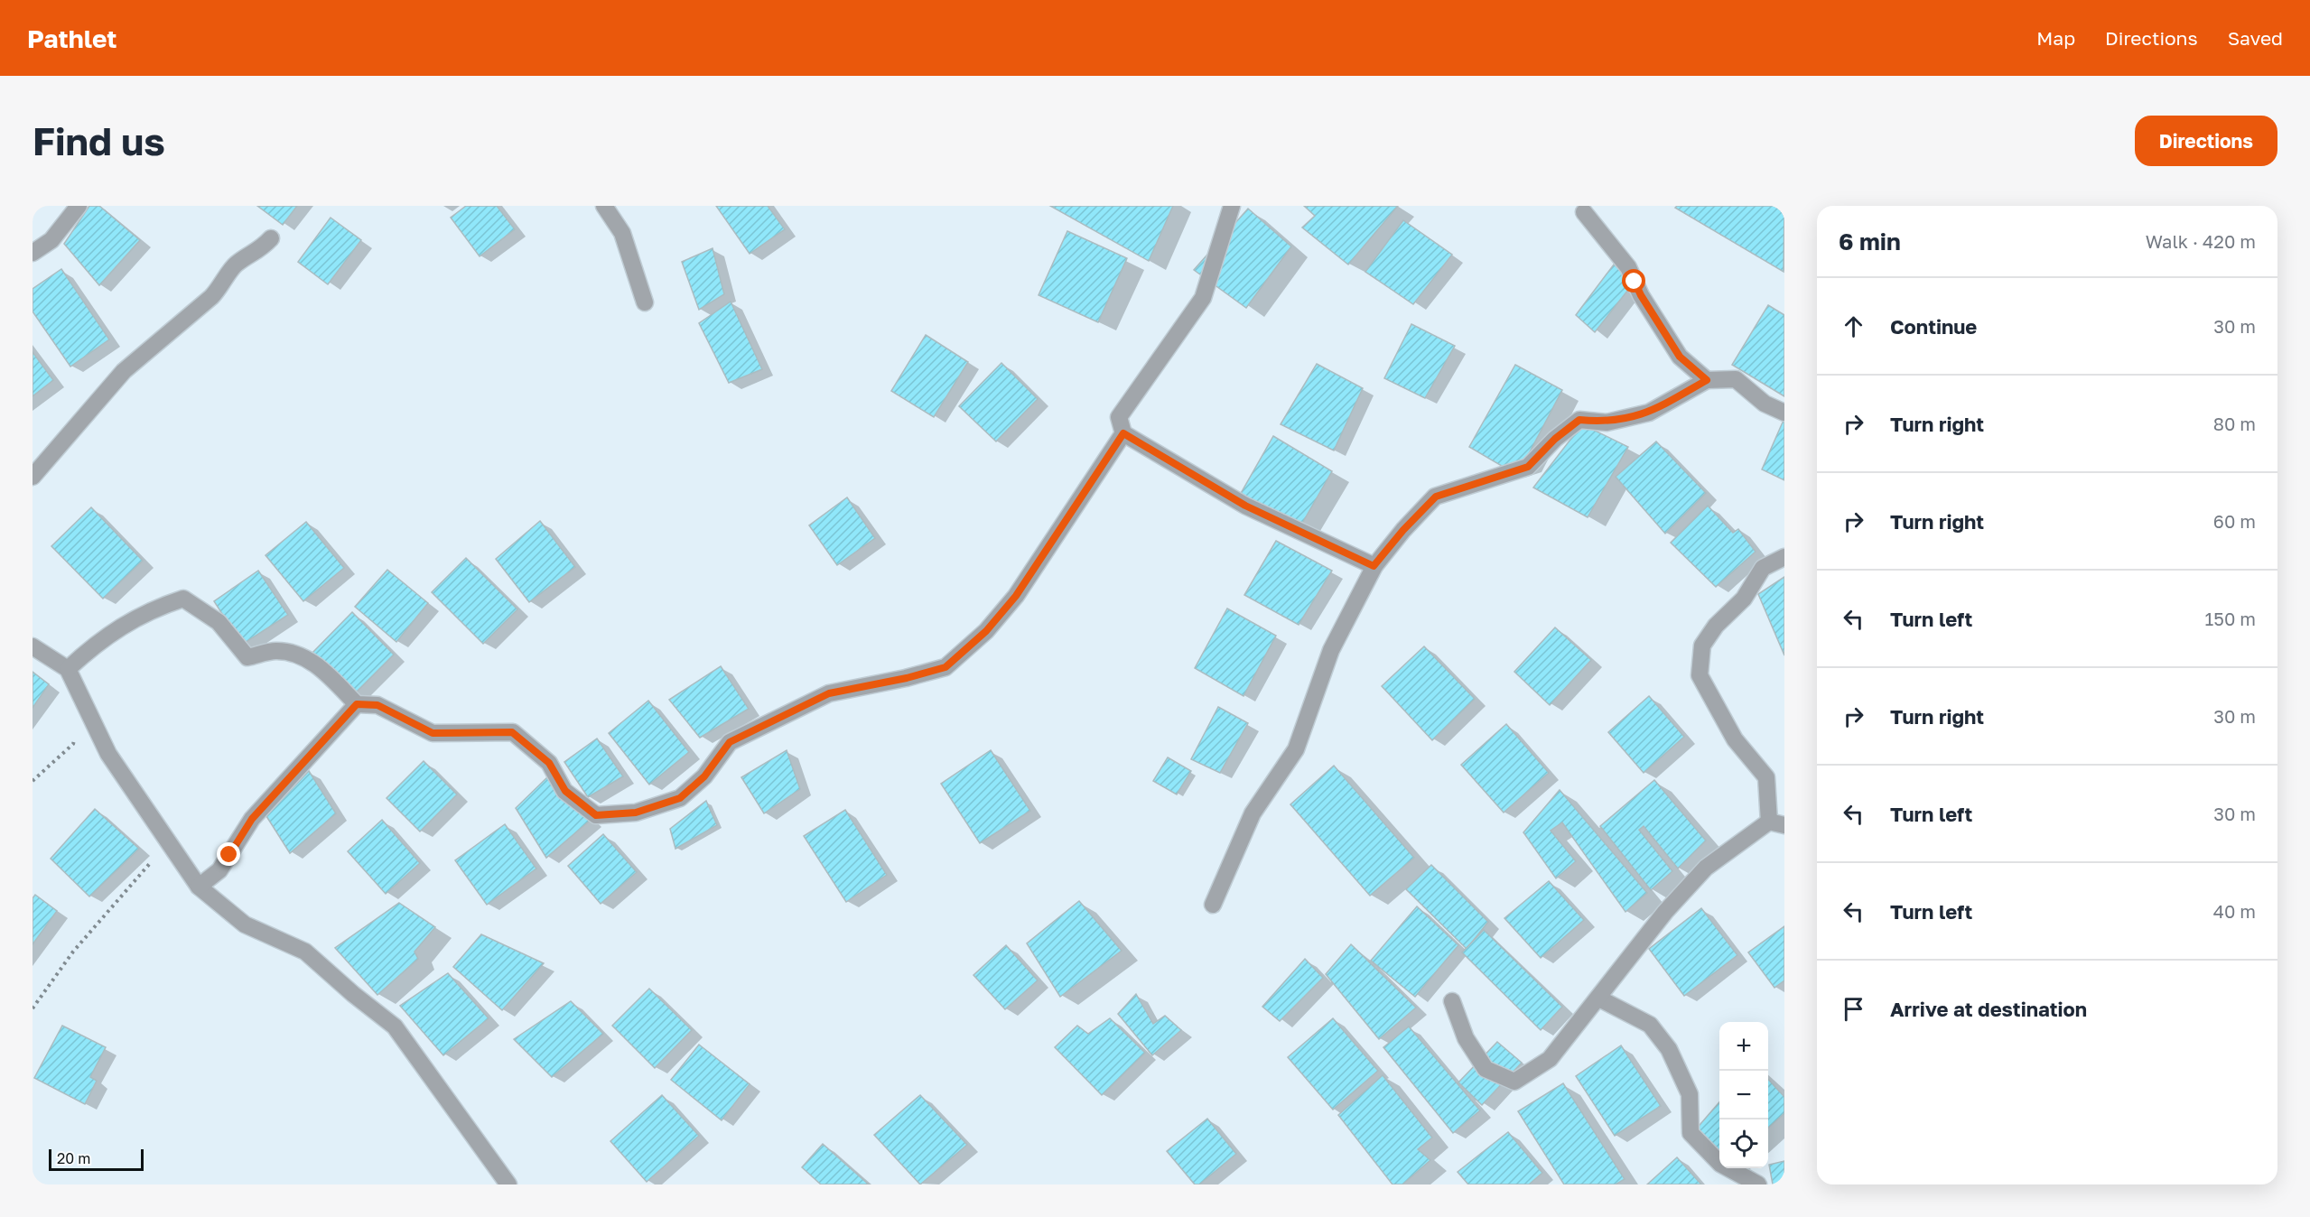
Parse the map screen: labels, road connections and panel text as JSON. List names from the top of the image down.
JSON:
{
  "scale_bar": "20 m",
  "page": {
    "header": "Pathlet",
    "nav": ["Map", "Directions", "Saved"],
    "buttons": "Directions",
    "title": "Find us",
    "heading": ["6 min", "Walk · 420 m"],
    "list": [
      ["Continue", "30 m"],
      ["Turn right", "80 m"],
      ["Turn right", "60 m"],
      ["Turn left", "150 m"],
      ["Turn right", "30 m"],
      ["Turn left", "30 m"],
      ["Turn left", "40 m"],
      "Arrive at destination"
    ],
    "map_buttons": ["+", "−"],
    "scale": "20 m"
  }
}
